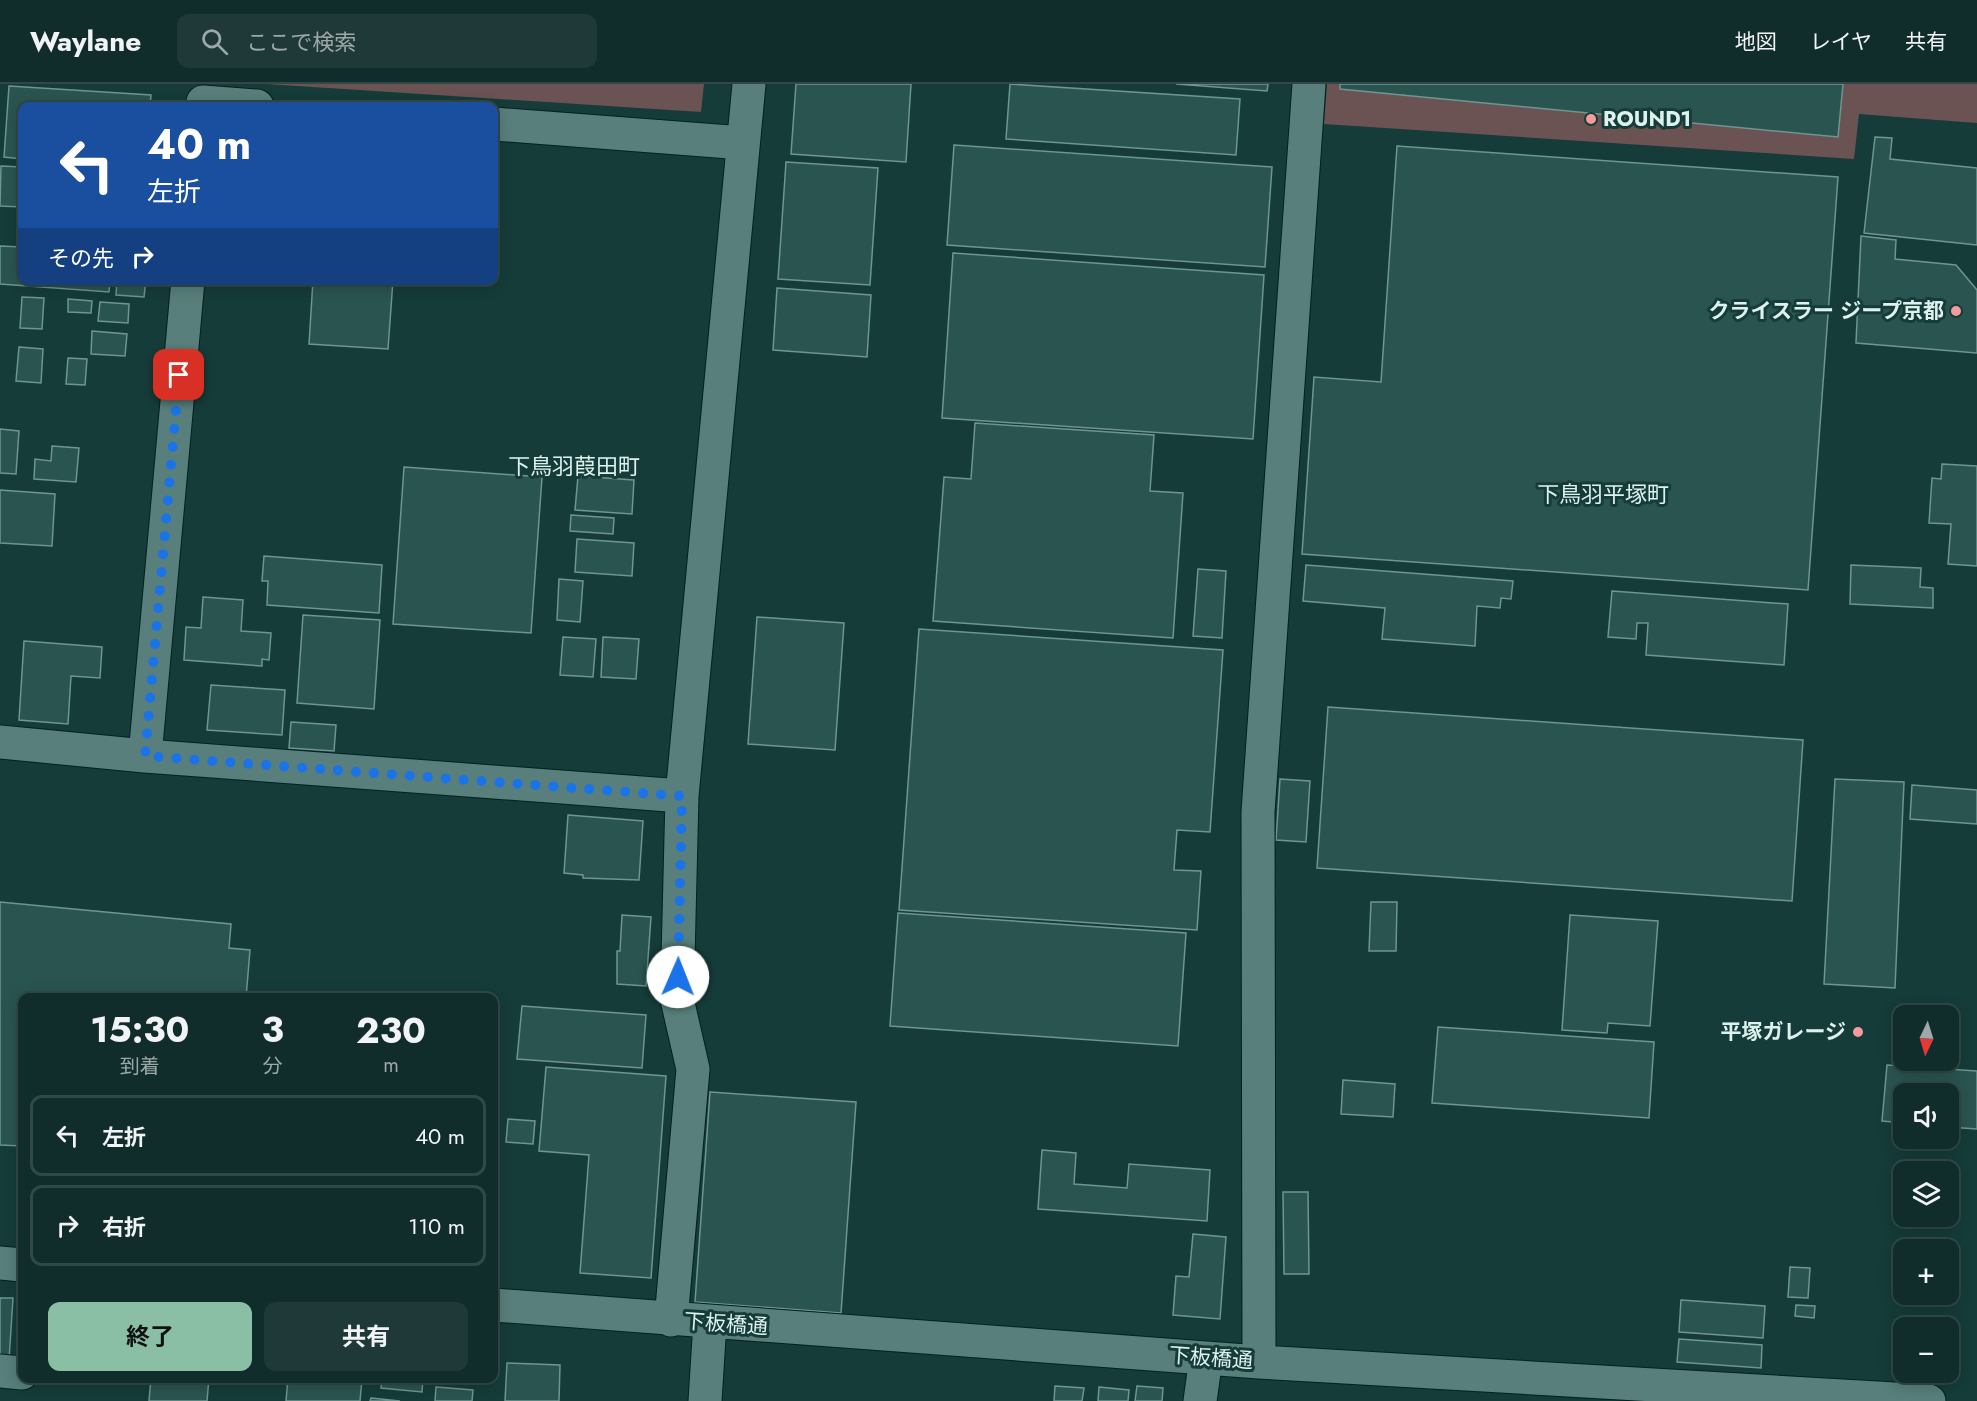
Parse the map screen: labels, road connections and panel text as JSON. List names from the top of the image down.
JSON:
{
  "streets": {
    "street": ["下板橋通"]
  },
  "districts": ["下鳥羽葭田町", "下鳥羽平塚町"],
  "places": ["ROUND1", "クライスラー ジープ京都", "平塚ガレージ"],
  "north": "bottom",
  "page": {
    "header": "Waylane",
    "search": "ここで検索",
    "nav": ["地図", "レイヤ", "共有"],
    "turn": ["40 m", "左折"],
    "then": "その先",
    "eta": [
      "15:30",
      "到着",
      "3",
      "分",
      "230",
      "m"
    ],
    "map_buttons": ["+", "−"],
    "list": [
      {
        "name": "左折",
        "value": "40 m"
      },
      {
        "name": "右折",
        "value": "110 m"
      }
    ],
    "buttons": ["終了", "共有"]
  }
}
